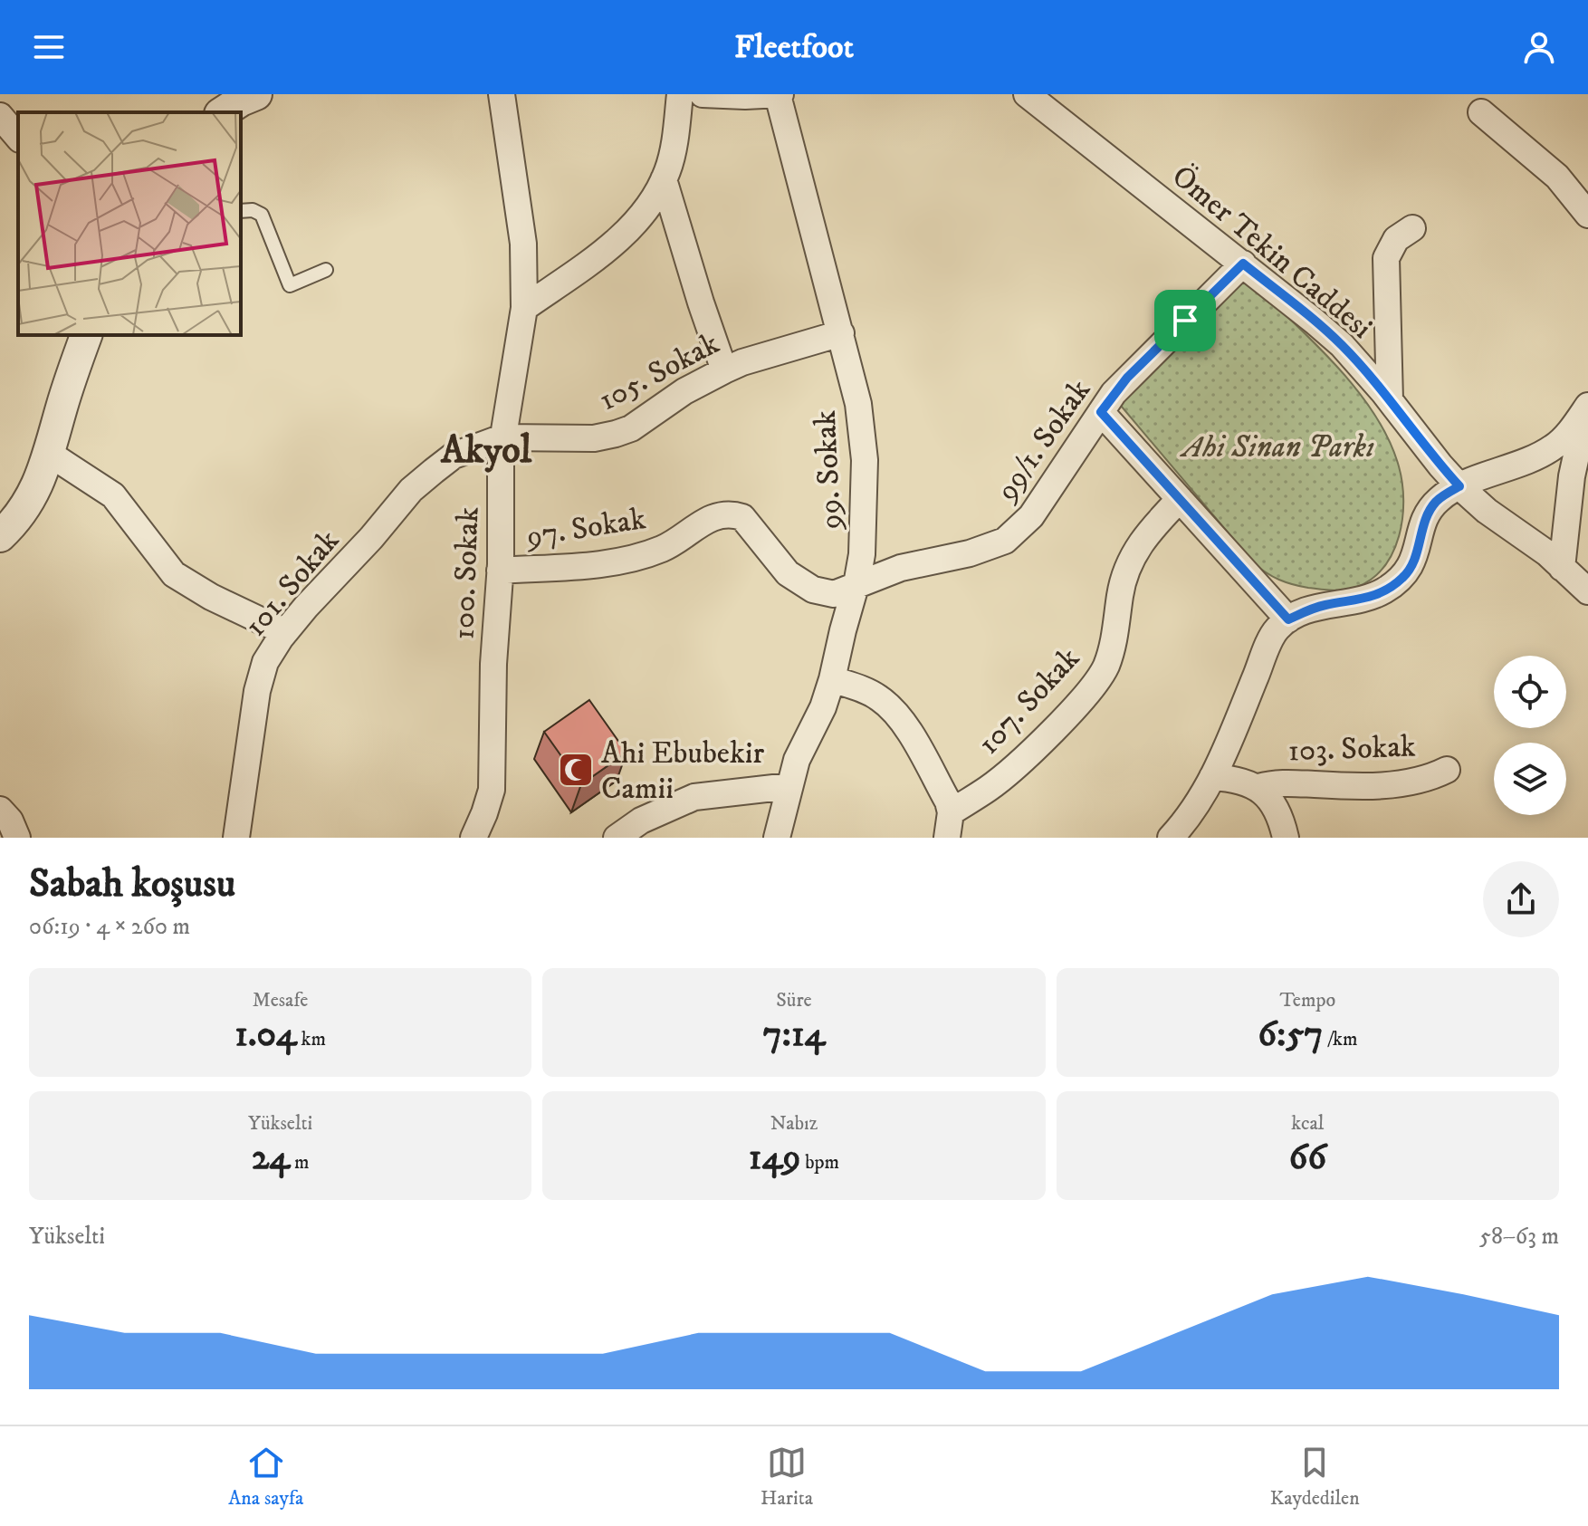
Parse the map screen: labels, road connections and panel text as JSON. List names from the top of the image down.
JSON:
{
  "streets": {
    "street": [
      "Ömer Tekin Caddesi",
      "105. Sokak",
      "99/1. Sokak",
      "99. Sokak",
      "97. Sokak",
      "100. Sokak",
      "101. Sokak",
      "107. Sokak",
      "103. Sokak"
    ]
  },
  "crossings": [
    ["Ömer Tekin Caddesi", "99/1. Sokak"],
    ["105. Sokak", "99. Sokak"],
    ["105. Sokak", "100. Sokak"],
    ["105. Sokak", "101. Sokak"],
    ["99/1. Sokak", "99. Sokak"],
    ["99/1. Sokak", "97. Sokak"],
    ["99. Sokak", "97. Sokak"],
    ["97. Sokak", "100. Sokak"],
    ["100. Sokak", "101. Sokak"]
  ],
  "districts": ["Akyol"],
  "parks": ["Ahi Sinan Parkı"],
  "places": {
    "mosque": ["Ahi Ebubekir Camii"]
  },
  "page": {
    "header": "Fleetfoot",
    "heading": ["Sabah koşusu", "06:19 · 4 × 260 m"],
    "stats": [
      ["Mesafe", "1.04 km"],
      ["Süre", "7:14"],
      ["Tempo", "6:57 /km"],
      ["Yükselti", "24 m"],
      ["Nabız", "149 bpm"],
      ["kcal", "66"]
    ],
    "chart": ["Yükselti", "58–63 m"],
    "tabs": ["Ana sayfa", "Harita", "Kaydedilen"]
  }
}
